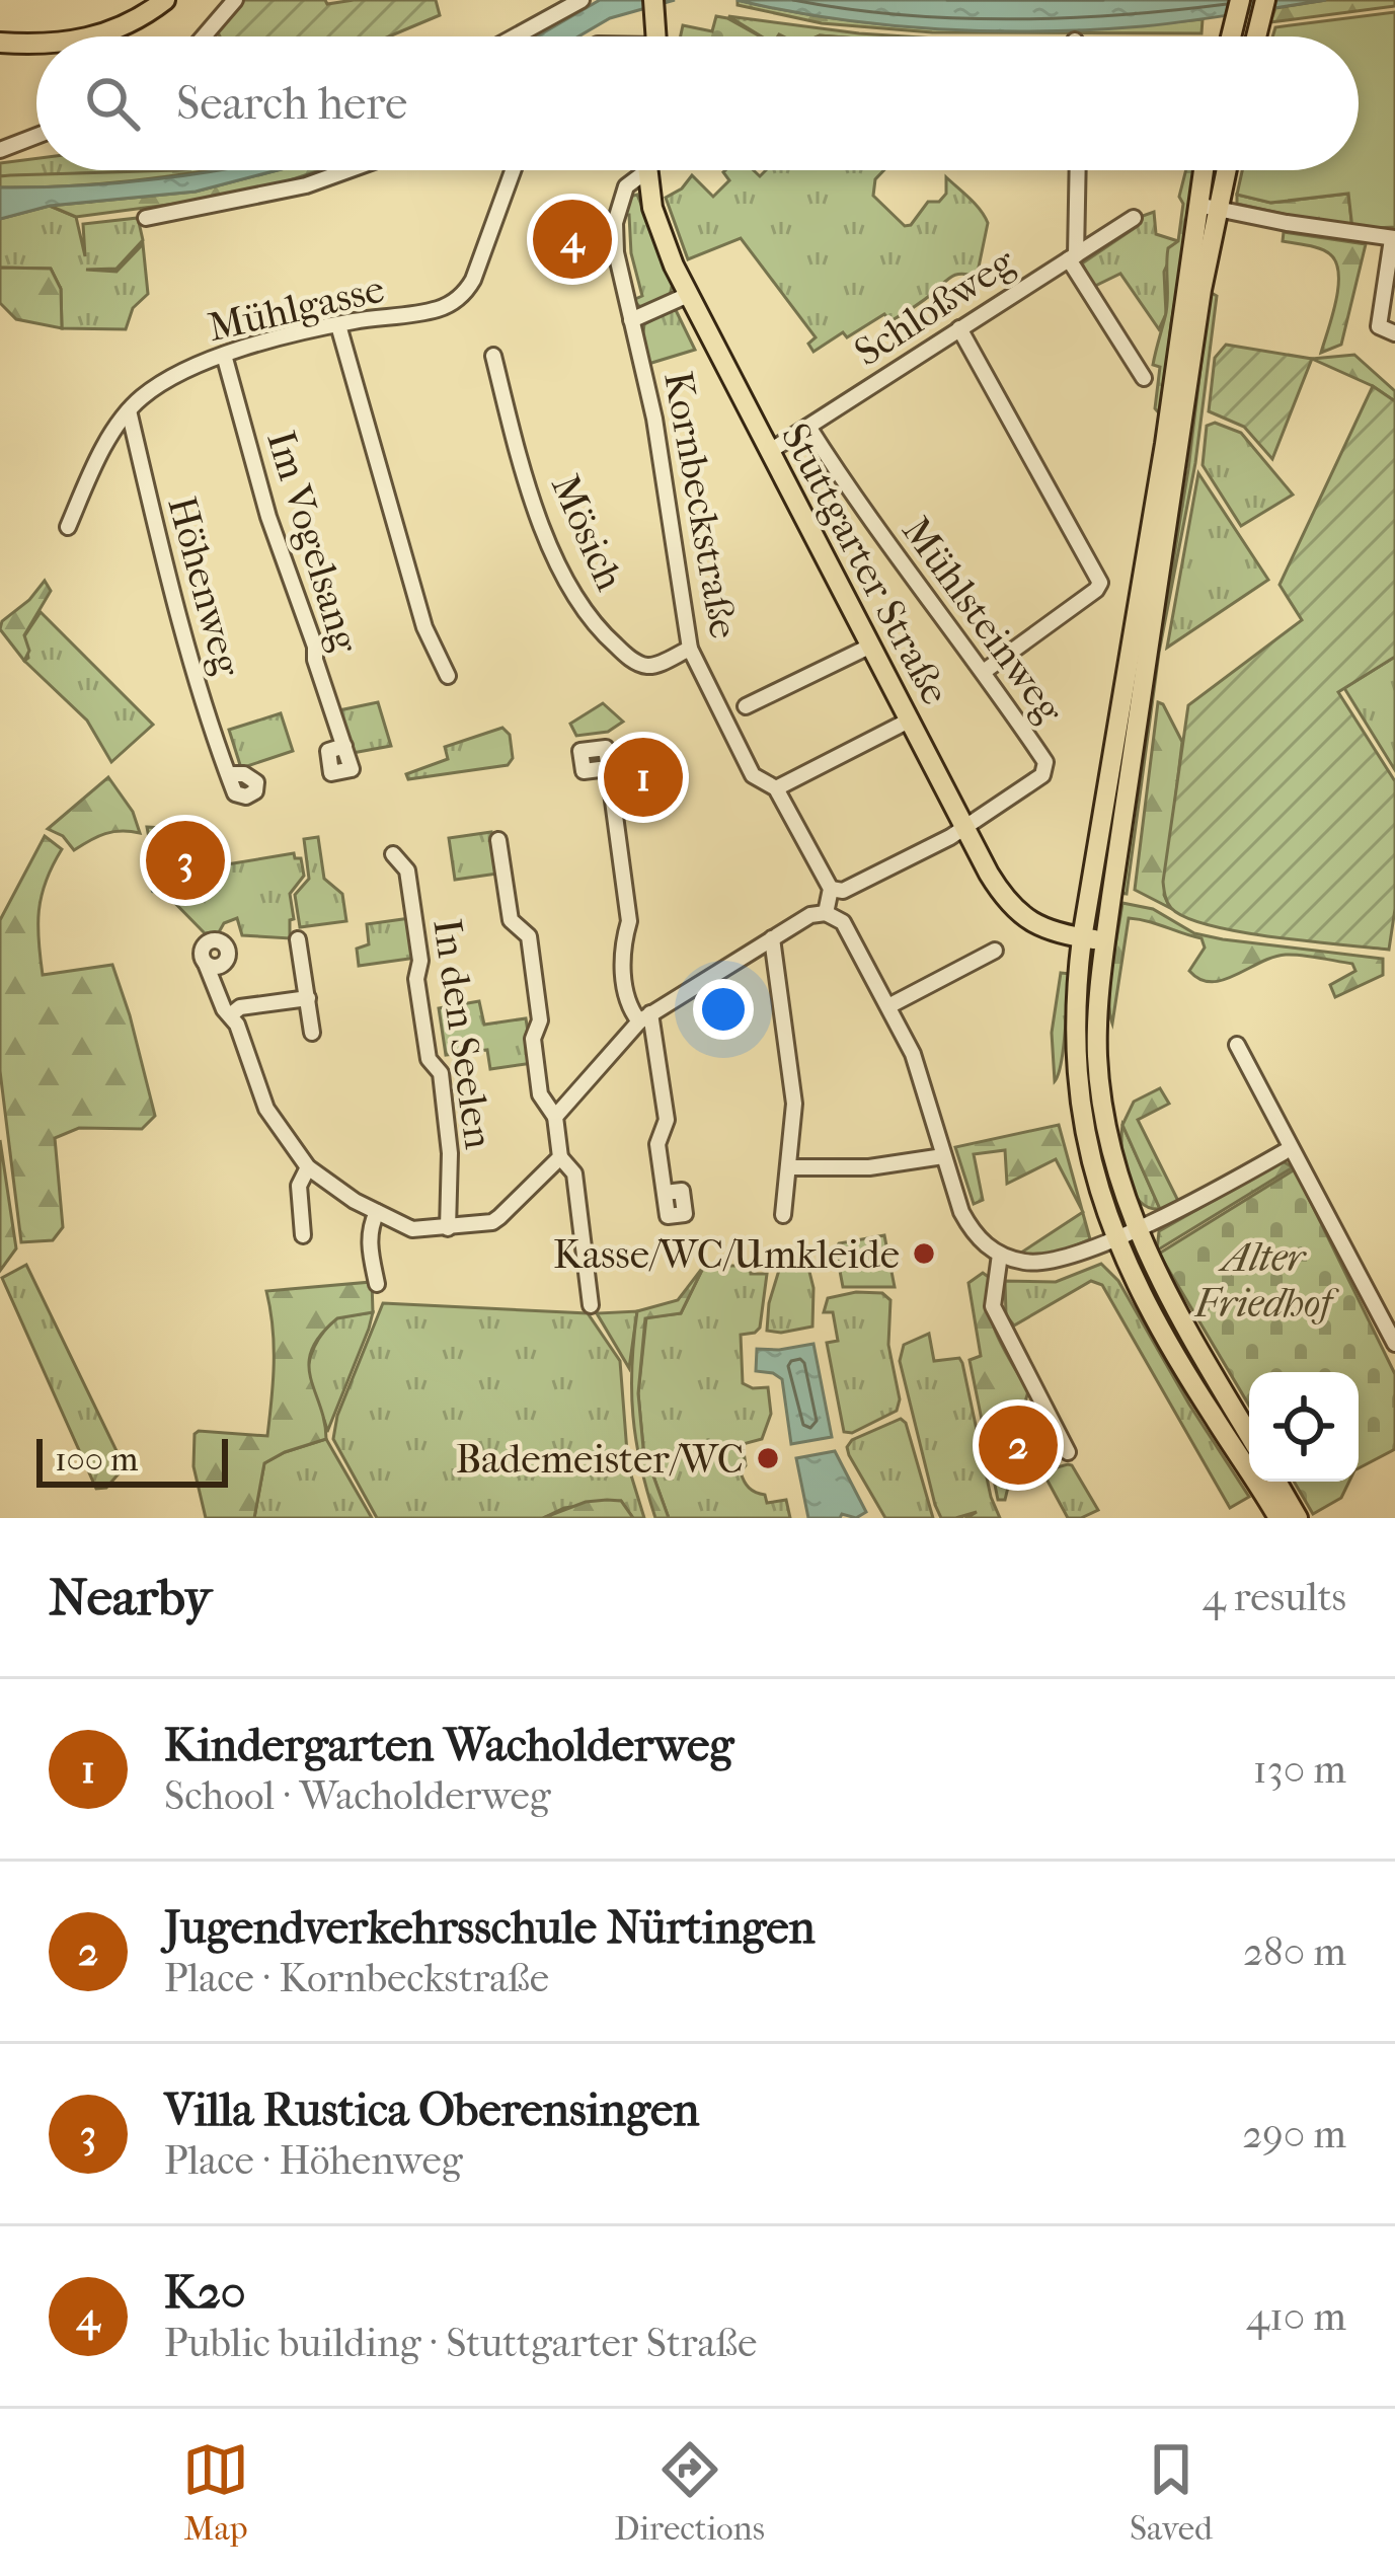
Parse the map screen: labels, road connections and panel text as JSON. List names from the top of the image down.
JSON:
{
  "streets": {
    "main road": ["Stuttgarter Straße"],
    "street": [
      "Schloßweg",
      "Mühlgasse",
      "Kornbeckstraße",
      "Mösich",
      "Im Vogelsang",
      "Höhenweg",
      "Mühlsteinweg",
      "In den Seelen"
    ]
  },
  "crossings": [
    ["Schloßweg", "Stuttgarter Straße"],
    ["Schloßweg", "Mühlsteinweg"],
    ["Mühlgasse", "Im Vogelsang"],
    ["Mühlgasse", "Höhenweg"],
    ["Kornbeckstraße", "Mösich"],
    ["Stuttgarter Straße", "Mühlsteinweg"]
  ],
  "parks": ["Alter Friedhof"],
  "places": ["Kasse/WC/Umkleide", "Bademeister/WC"],
  "scale_bar": "100 m",
  "page": {
    "search": "Search here",
    "pins": [
      "4",
      "1",
      "3",
      "2"
    ],
    "scale": "100 m",
    "heading": ["Nearby", "4 results"],
    "list": [
      {
        "mark": "1",
        "name": "Kindergarten Wacholderweg",
        "note": "School · Wacholderweg",
        "value": "130 m"
      },
      {
        "mark": "2",
        "name": "Jugendverkehrsschule Nürtingen",
        "note": "Place · Kornbeckstraße",
        "value": "280 m"
      },
      {
        "mark": "3",
        "name": "Villa Rustica Oberensingen",
        "note": "Place · Höhenweg",
        "value": "290 m"
      },
      {
        "mark": "4",
        "name": "K20",
        "note": "Public building · Stuttgarter Straße",
        "value": "410 m"
      }
    ],
    "nav": ["Map", "Directions", "Saved"]
  }
}
